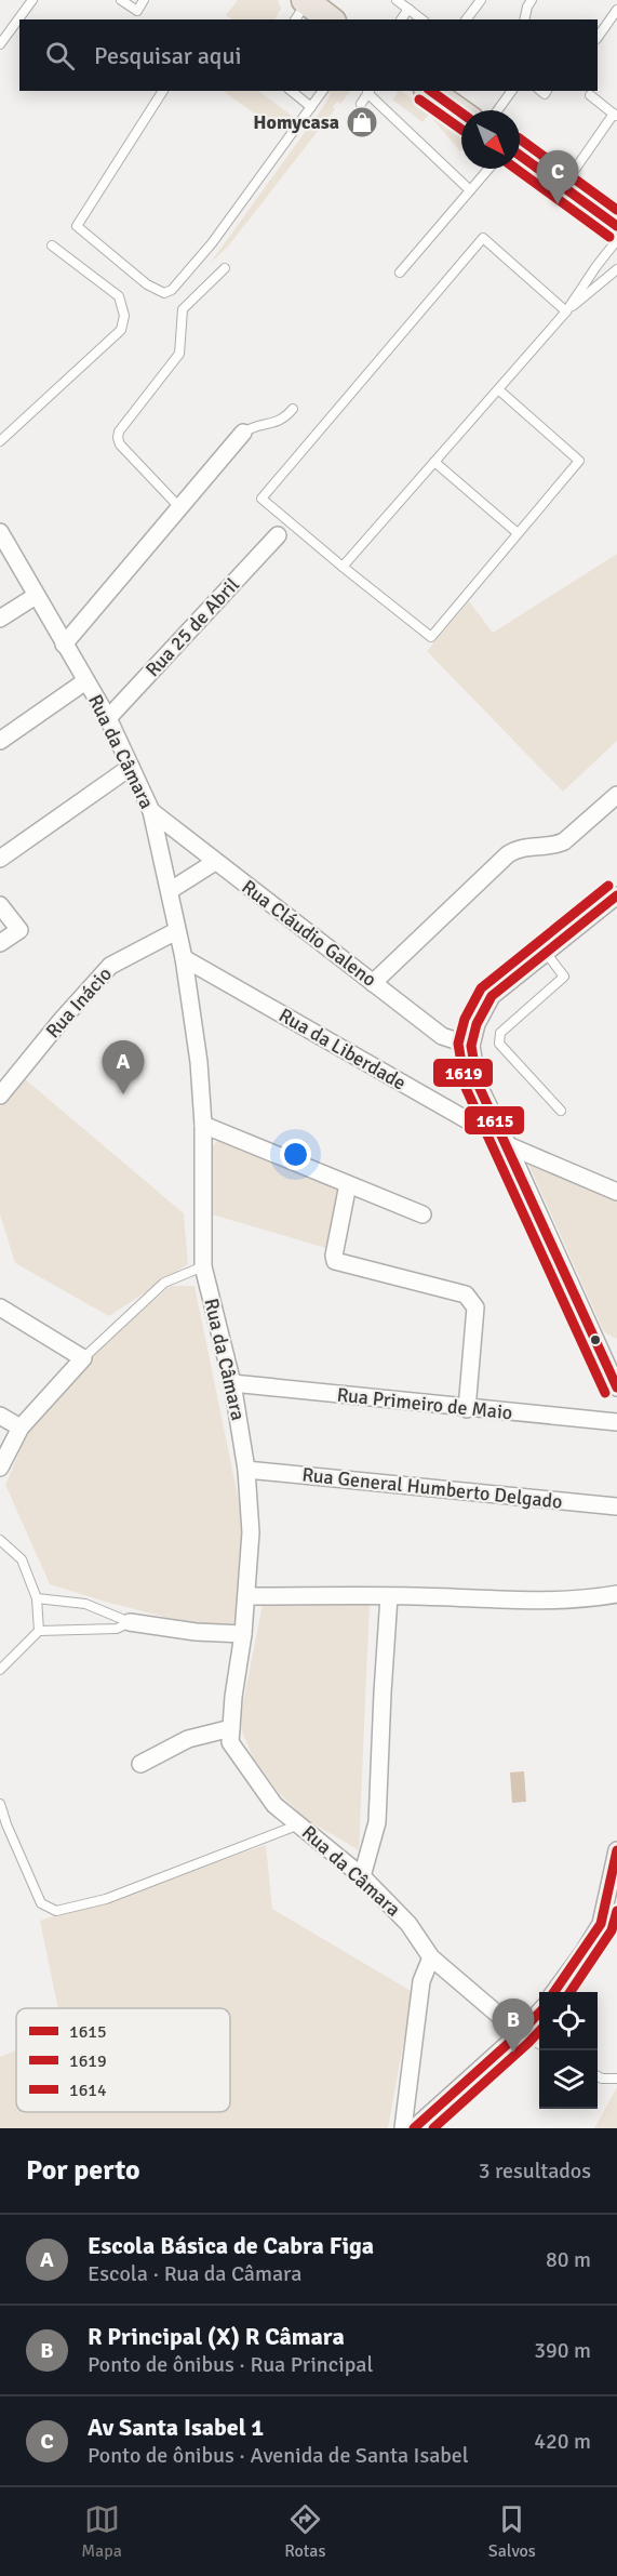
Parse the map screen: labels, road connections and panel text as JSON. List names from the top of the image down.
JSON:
{
  "streets": {
    "street": [
      "Rua 25 de Abril",
      "Rua da Câmara",
      "Rua Cláudio Galeno",
      "Rua Inácio",
      "Rua da Liberdade",
      "Rua Primeiro de Maio",
      "Rua General Humberto Delgado"
    ]
  },
  "crossings": [
    ["Rua 25 de Abril", "Rua da Câmara"],
    ["Rua da Câmara", "Rua Cláudio Galeno"],
    ["Rua da Câmara", "Rua Inácio"],
    ["Rua da Câmara", "Rua da Liberdade"],
    ["Rua da Câmara", "Rua Primeiro de Maio"],
    ["Rua da Câmara", "Rua General Humberto Delgado"]
  ],
  "places": {
    "shop": ["Homycasa"]
  },
  "lines": ["transit line 1615", "transit line 1619", "transit line 1614"],
  "legend": ["1615", "1619", "1614"],
  "north": "bottom right",
  "page": {
    "search": "Pesquisar aqui",
    "pins": ["C", "A", "B"],
    "heading": ["Por perto", "3 resultados"],
    "list": [
      {
        "mark": "A",
        "name": "Escola Básica de Cabra Figa",
        "note": "Escola · Rua da Câmara",
        "value": "80 m"
      },
      {
        "mark": "B",
        "name": "R Principal (X) R Câmara",
        "note": "Ponto de ônibus · Rua Principal",
        "value": "390 m"
      },
      {
        "mark": "C",
        "name": "Av Santa Isabel 1",
        "note": "Ponto de ônibus · Avenida de Santa Isabel",
        "value": "420 m"
      }
    ],
    "nav": ["Mapa", "Rotas", "Salvos"]
  }
}
